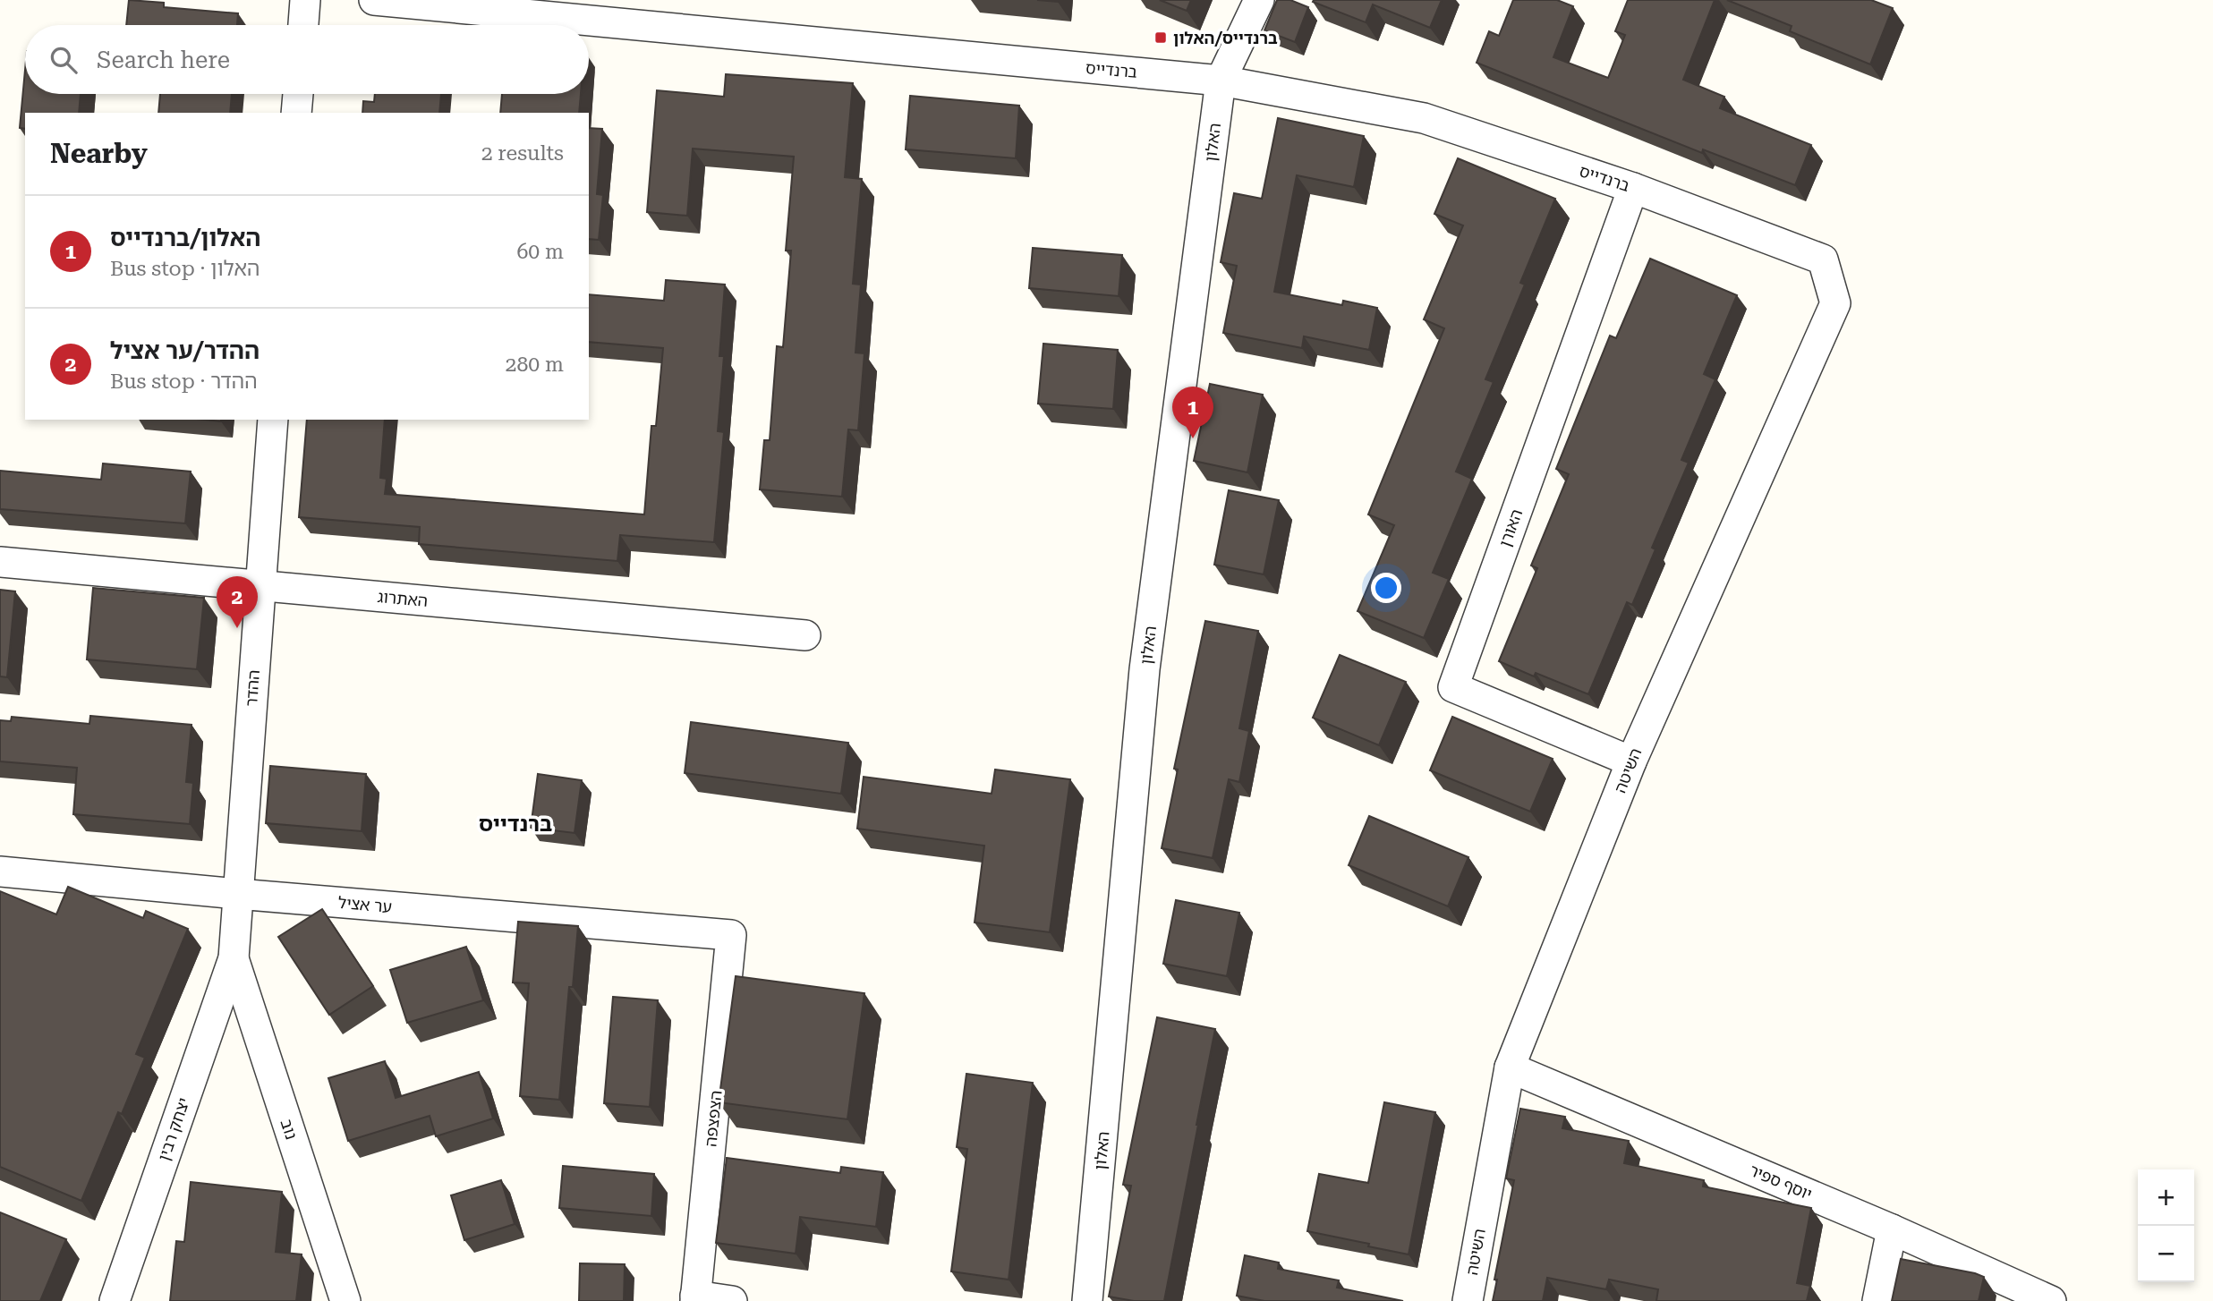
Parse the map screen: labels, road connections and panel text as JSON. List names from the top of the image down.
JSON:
{
  "streets": {
    "street": [
      "ברנדייס",
      "האלון",
      "האורן",
      "האתרוג",
      "ההדר",
      "השיטה",
      "ער אציל",
      "הצפצפה",
      "יצחק רבין",
      "נוב",
      "יוסף ספיר"
    ]
  },
  "crossings": [
    ["ברנדייס", "האלון"],
    ["ברנדייס", "האורן"],
    ["ברנדייס", "השיטה"],
    ["האורן", "השיטה"],
    ["האתרוג", "ההדר"],
    ["ההדר", "ער אציל"],
    ["ההדר", "יצחק רבין"],
    ["ההדר", "נוב"],
    ["השיטה", "יוסף ספיר"],
    ["ער אציל", "הצפצפה"],
    ["יצחק רבין", "נוב"]
  ],
  "districts": ["ברנדייס"],
  "places": {
    "transit": ["ברנדייס/האלון"]
  },
  "page": {
    "search": "Search here",
    "heading": ["Nearby", "2 results"],
    "list": [
      {
        "mark": "1",
        "name": "האלון/ברנדייס",
        "note": "Bus stop · האלון",
        "value": "60 m"
      },
      {
        "mark": "2",
        "name": "ההדר/ער אציל",
        "note": "Bus stop · ההדר",
        "value": "280 m"
      }
    ],
    "pins": ["1", "2"],
    "map_buttons": ["+", "−"]
  }
}
